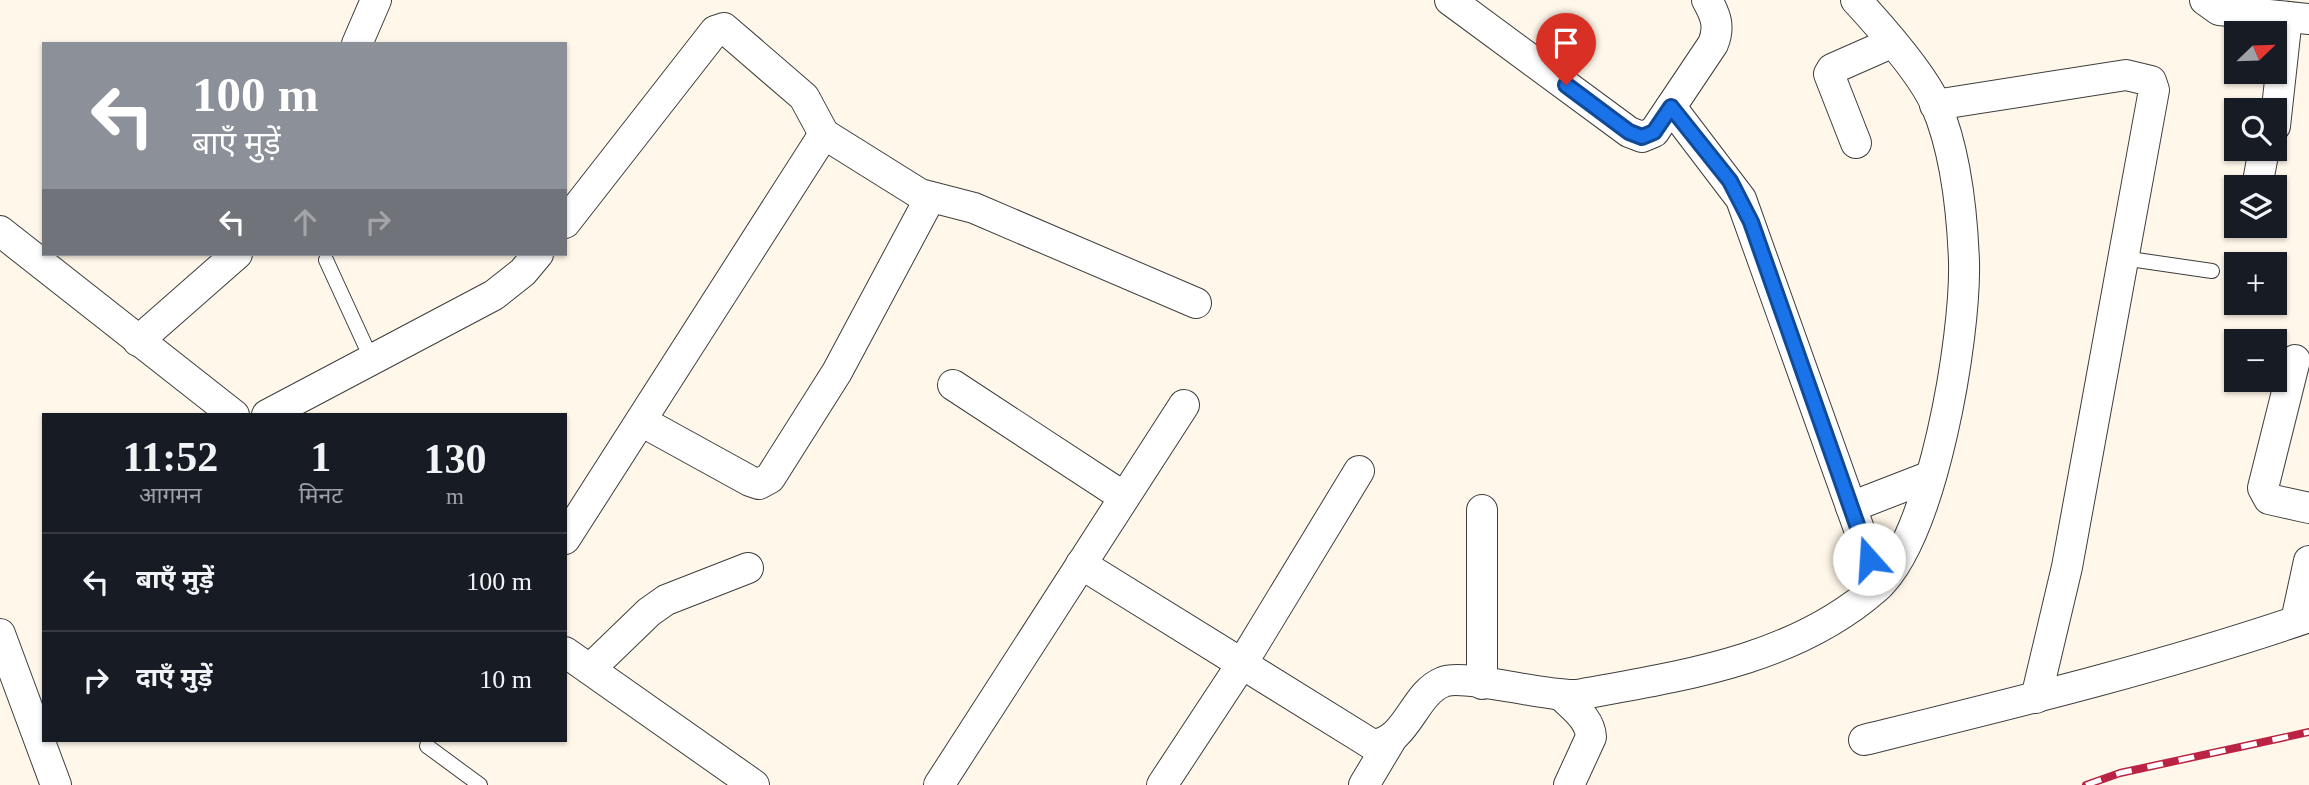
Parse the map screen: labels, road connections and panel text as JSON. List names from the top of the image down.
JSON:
{
  "north": "top right",
  "page": {
    "map_buttons": ["+", "−"],
    "turn": ["100 m", "बाएँ मुड़ें"],
    "eta": [
      "11:52",
      "आगमन",
      "1",
      "मिनट",
      "130",
      "m"
    ],
    "list": [
      {
        "name": "बाएँ मुड़ें",
        "value": "100 m"
      },
      {
        "name": "दाएँ मुड़ें",
        "value": "10 m"
      }
    ]
  }
}
